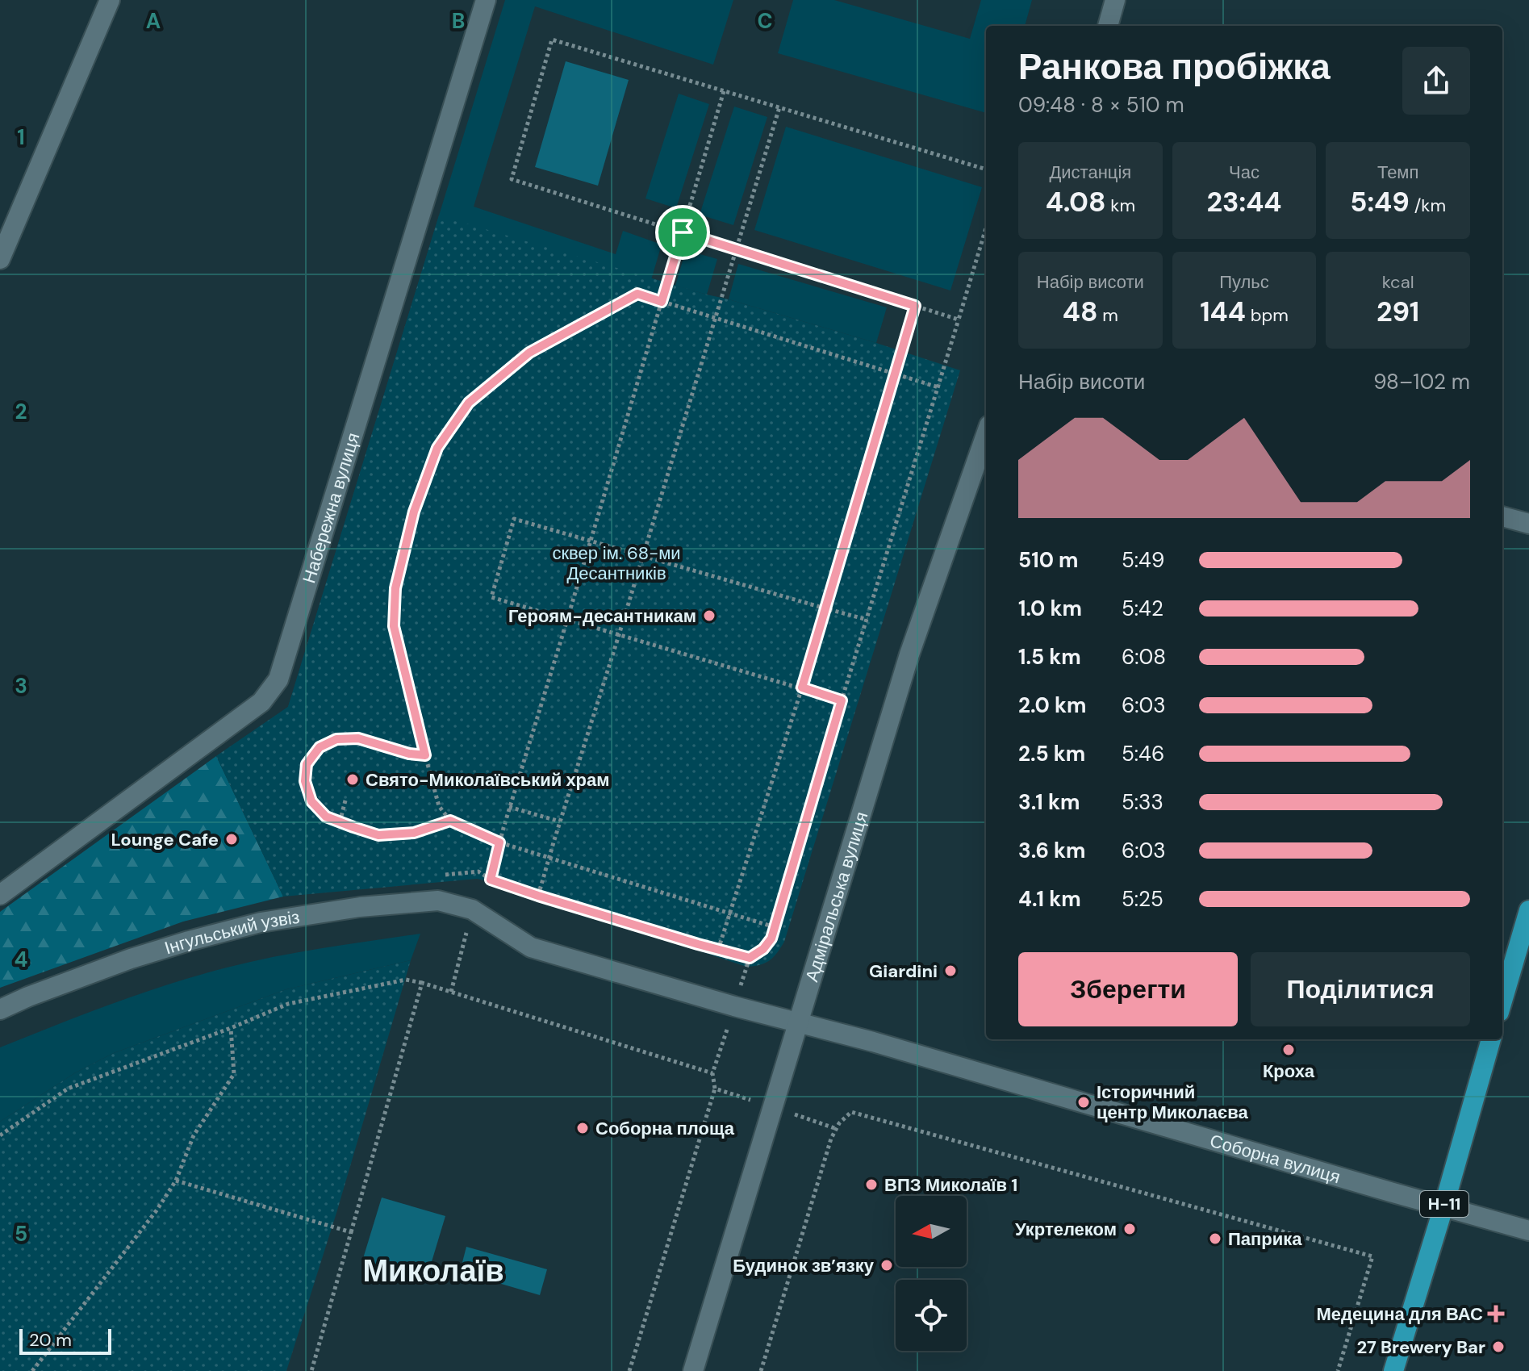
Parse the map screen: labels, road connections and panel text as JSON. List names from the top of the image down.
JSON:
{
  "streets": {
    "main road": ["Н-11"],
    "street": [
      "Набережна вулиця",
      "Адміральська вулиця",
      "Інгульський узвіз",
      "Соборна вулиця"
    ]
  },
  "crossings": [
    ["Адміральська вулиця", "Соборна вулиця"],
    ["Соборна вулиця", "Н-11"]
  ],
  "districts": ["Миколаїв"],
  "parks": ["сквер ім. 68-ми Десантників"],
  "places": {
    "other": [
      "Героям-десантникам",
      "Свято-Миколаївський храм",
      "Lounge Cafe",
      "Giardini",
      "Кроха",
      "Історичний центр Миколаєва",
      "Соборна площа",
      "ВПЗ Миколаїв 1",
      "Укртелеком",
      "Паприка",
      "Будинок зв’язку",
      "27 Brewery Bar"
    ],
    "health": ["Медецина для ВАС"]
  },
  "scale_bar": "20 m",
  "north": "left",
  "page": {
    "heading": ["Ранкова пробіжка", "09:48 · 8 × 510 m"],
    "stats": [
      ["Дистанція", "4.08 km"],
      ["Час", "23:44"],
      ["Темп", "5:49 /km"],
      ["Набір висоти", "48 m"],
      ["Пульс", "144 bpm"],
      ["kcal", "291"]
    ],
    "chart": ["Набір висоти", "98–102 m"],
    "list": [
      {
        "name": "510 m",
        "note": "5:49"
      },
      {
        "name": "1.0 km",
        "note": "5:42"
      },
      {
        "name": "1.5 km",
        "note": "6:08"
      },
      {
        "name": "2.0 km",
        "note": "6:03"
      },
      {
        "name": "2.5 km",
        "note": "5:46"
      },
      {
        "name": "3.1 km",
        "note": "5:33"
      },
      {
        "name": "3.6 km",
        "note": "6:03"
      },
      {
        "name": "4.1 km",
        "note": "5:25"
      }
    ],
    "buttons": ["Зберегти", "Поділитися"],
    "scale": "20 m"
  },
  "grid": {
    "columns": ["A", "B", "C"],
    "rows": [
      "1",
      "2",
      "3",
      "4",
      "5"
    ]
  }
}
